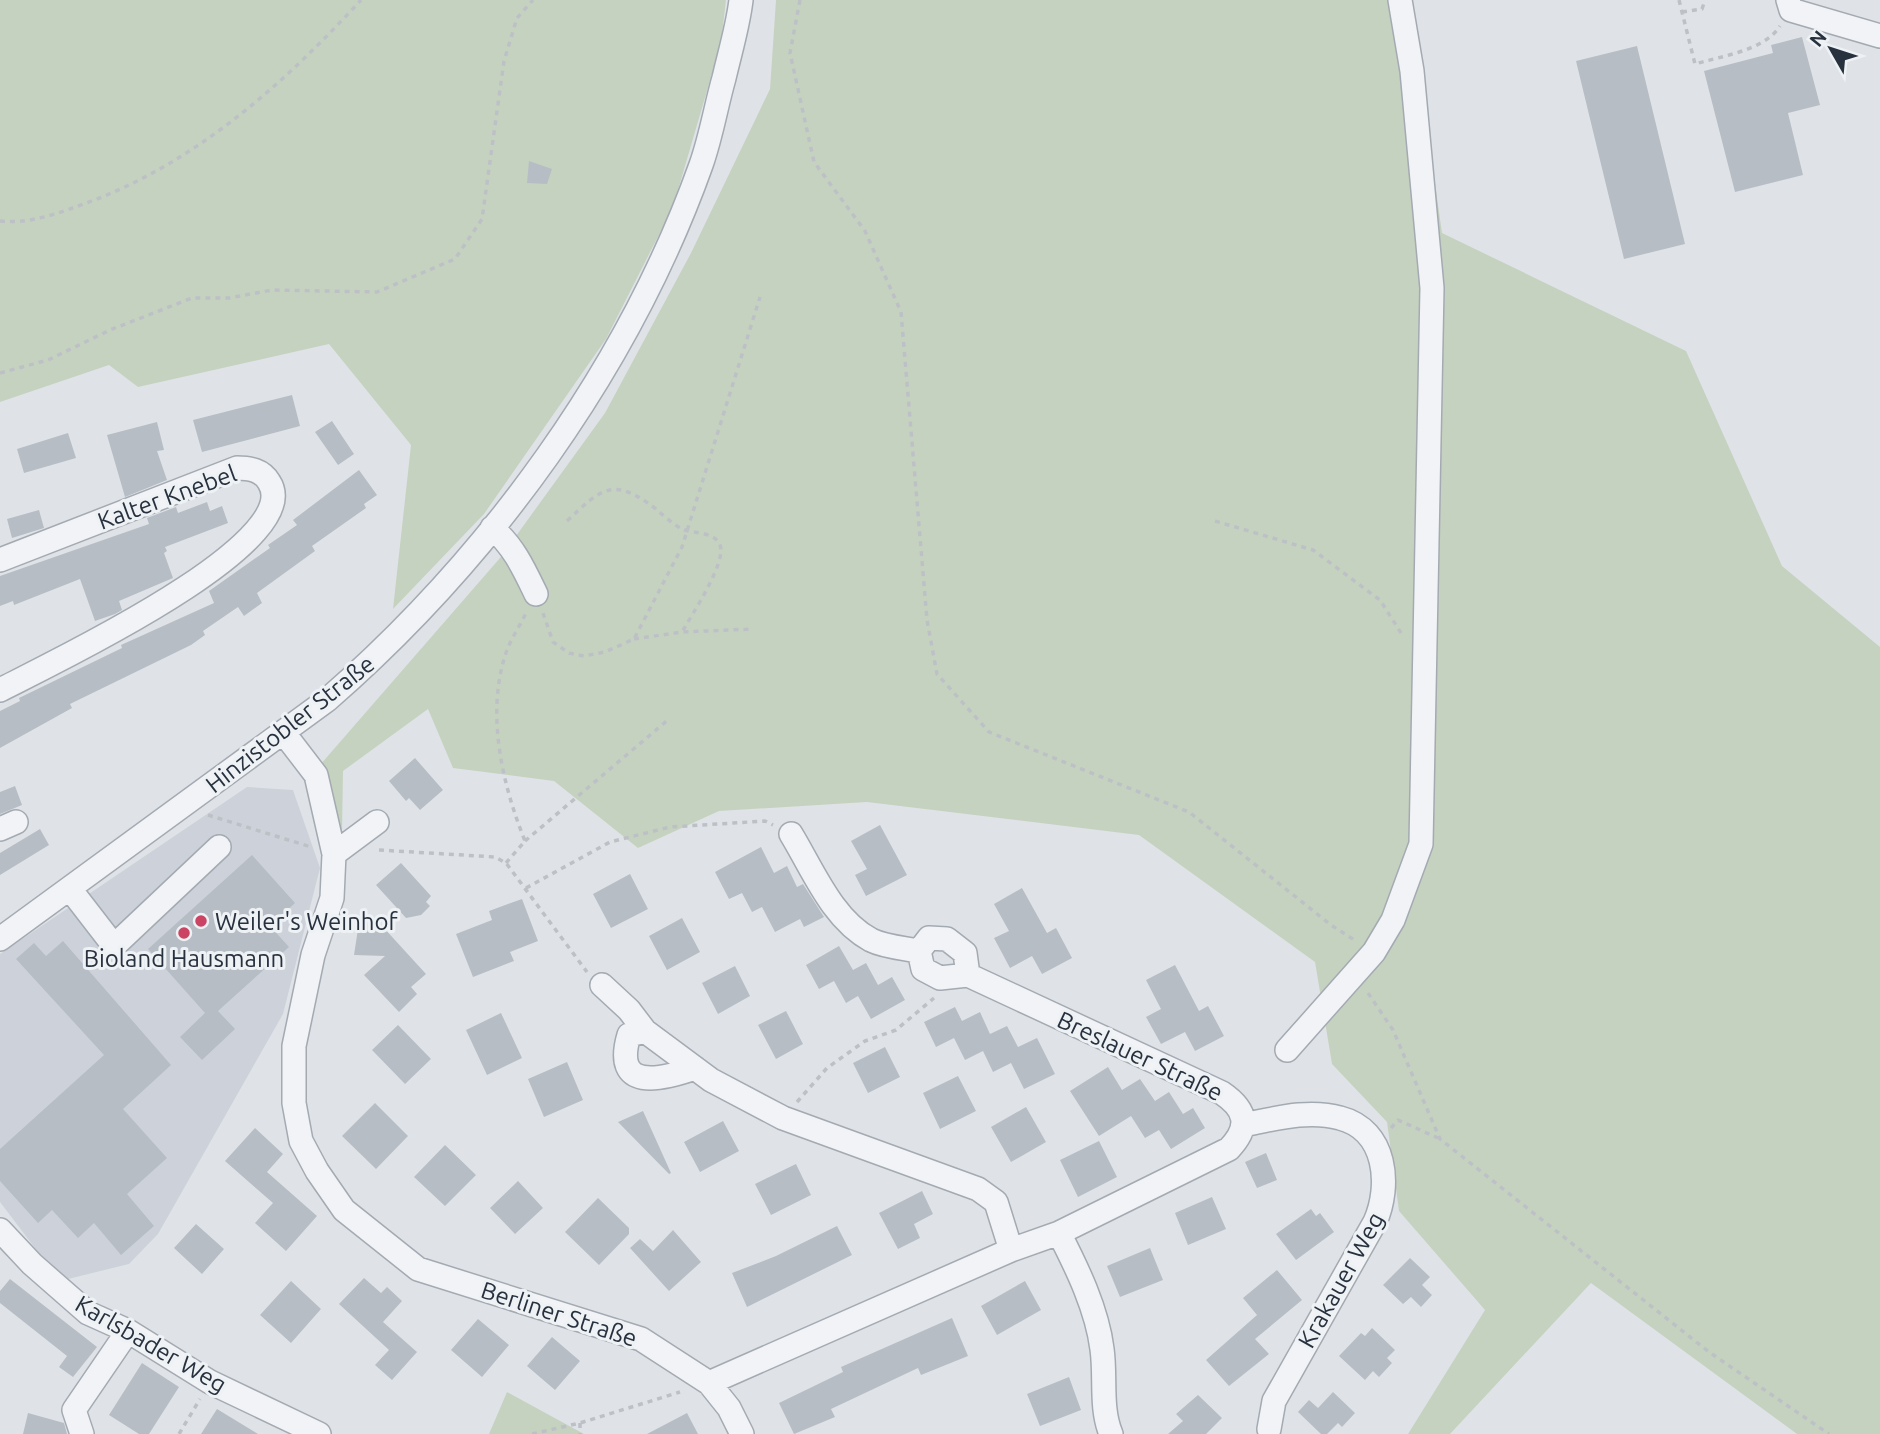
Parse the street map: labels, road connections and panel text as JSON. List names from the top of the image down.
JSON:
{
  "streets": {
    "street": [
      "Kalter Knebel",
      "Hinzistobler Straße",
      "Breslauer Straße",
      "Krakauer Weg",
      "Berliner Straße",
      "Karlsbader Weg"
    ]
  },
  "crossings": [
    ["Hinzistobler Straße", "Berliner Straße"]
  ],
  "places": ["Weiler's Weinhof", "Bioland Hausmann"],
  "north": "top left"
}
